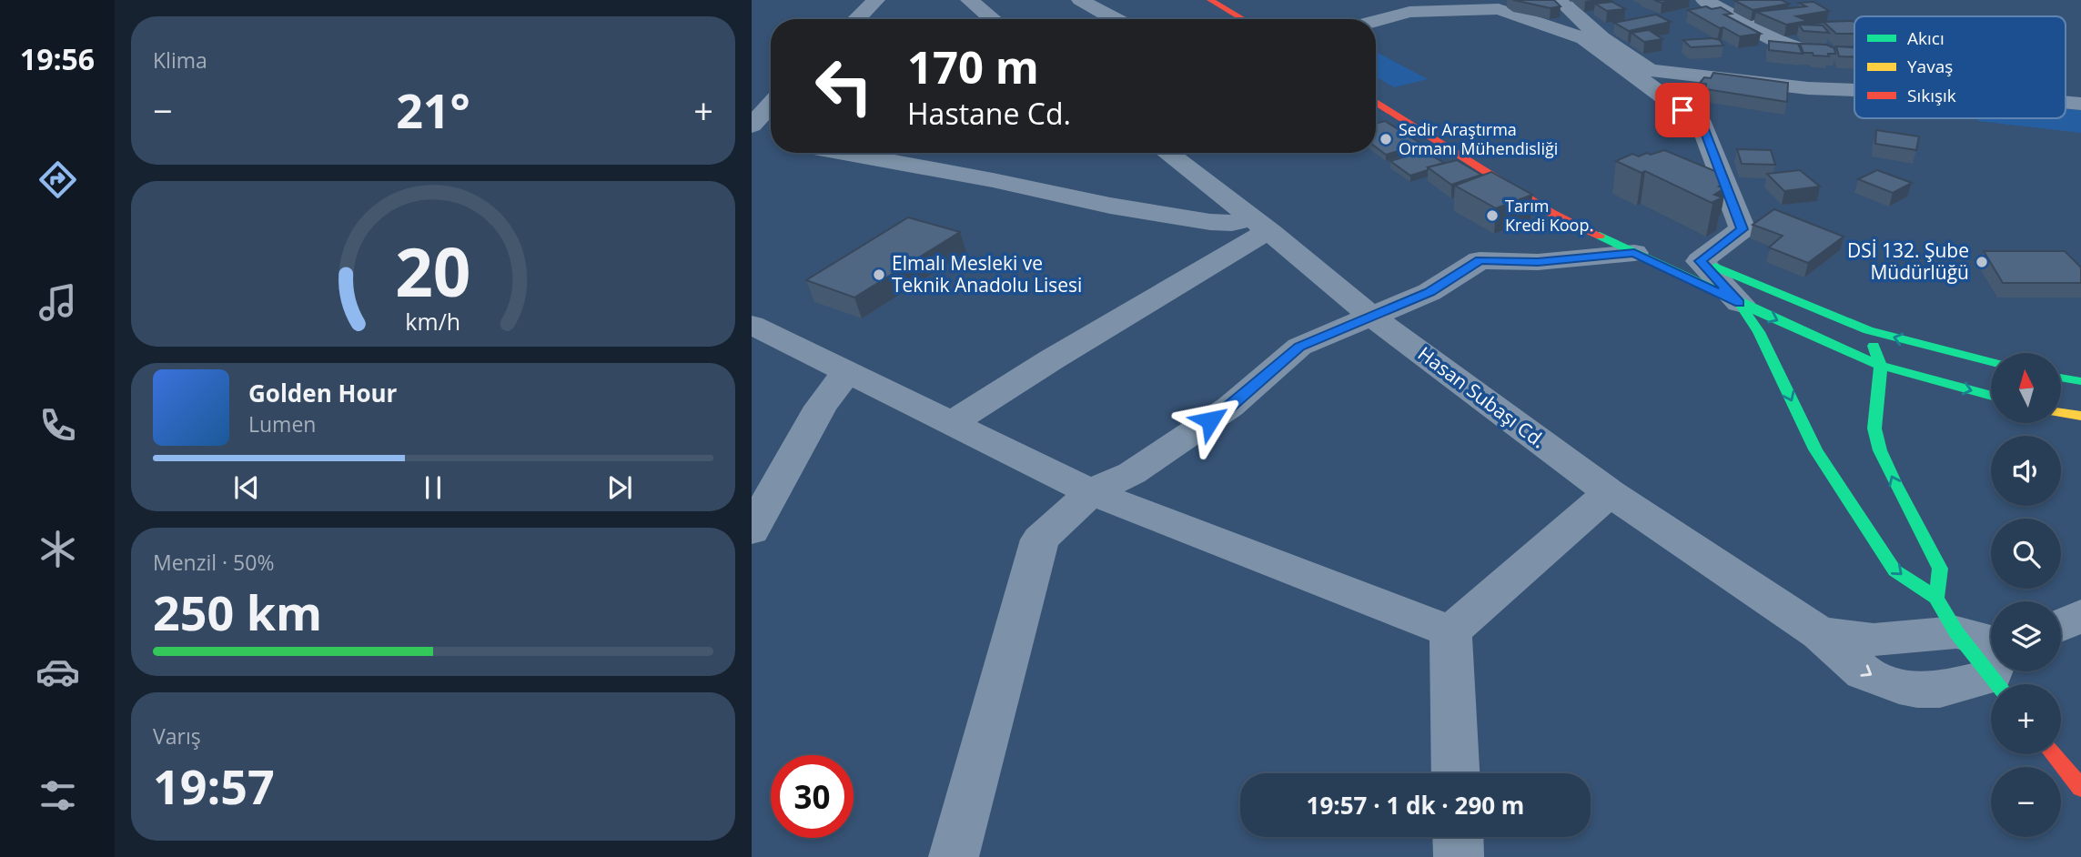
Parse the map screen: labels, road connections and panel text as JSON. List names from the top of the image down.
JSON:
{
  "streets": {
    "street": ["Hasan Subaşı Cd."]
  },
  "places": [
    "Sedir Araştırma Ormanı Mühendisliği",
    "Tarım Kredi Koop.",
    "DSİ 132. Şube Müdürlüğü",
    "Elmalı Mesleki ve Teknik Anadolu Lisesi"
  ],
  "legend": ["Akıcı", "Yavaş", "Sıkışık"],
  "north": "top",
  "page": {
    "tabs": "19:56",
    "tile": [
      "Klima",
      ["Menzil · 50%", "250 km"],
      ["Varış", "19:57"]
    ],
    "turn": ["170 m", "Hastane Cd."],
    "heat": ["−", "21°", "+"],
    "map_buttons": ["+", "−"],
    "song": ["Golden Hour", "Lumen"],
    "limit": "30",
    "trip": "19:57 · 1 dk · 290 m",
    "gauge": ["20", "km/h"]
  }
}
